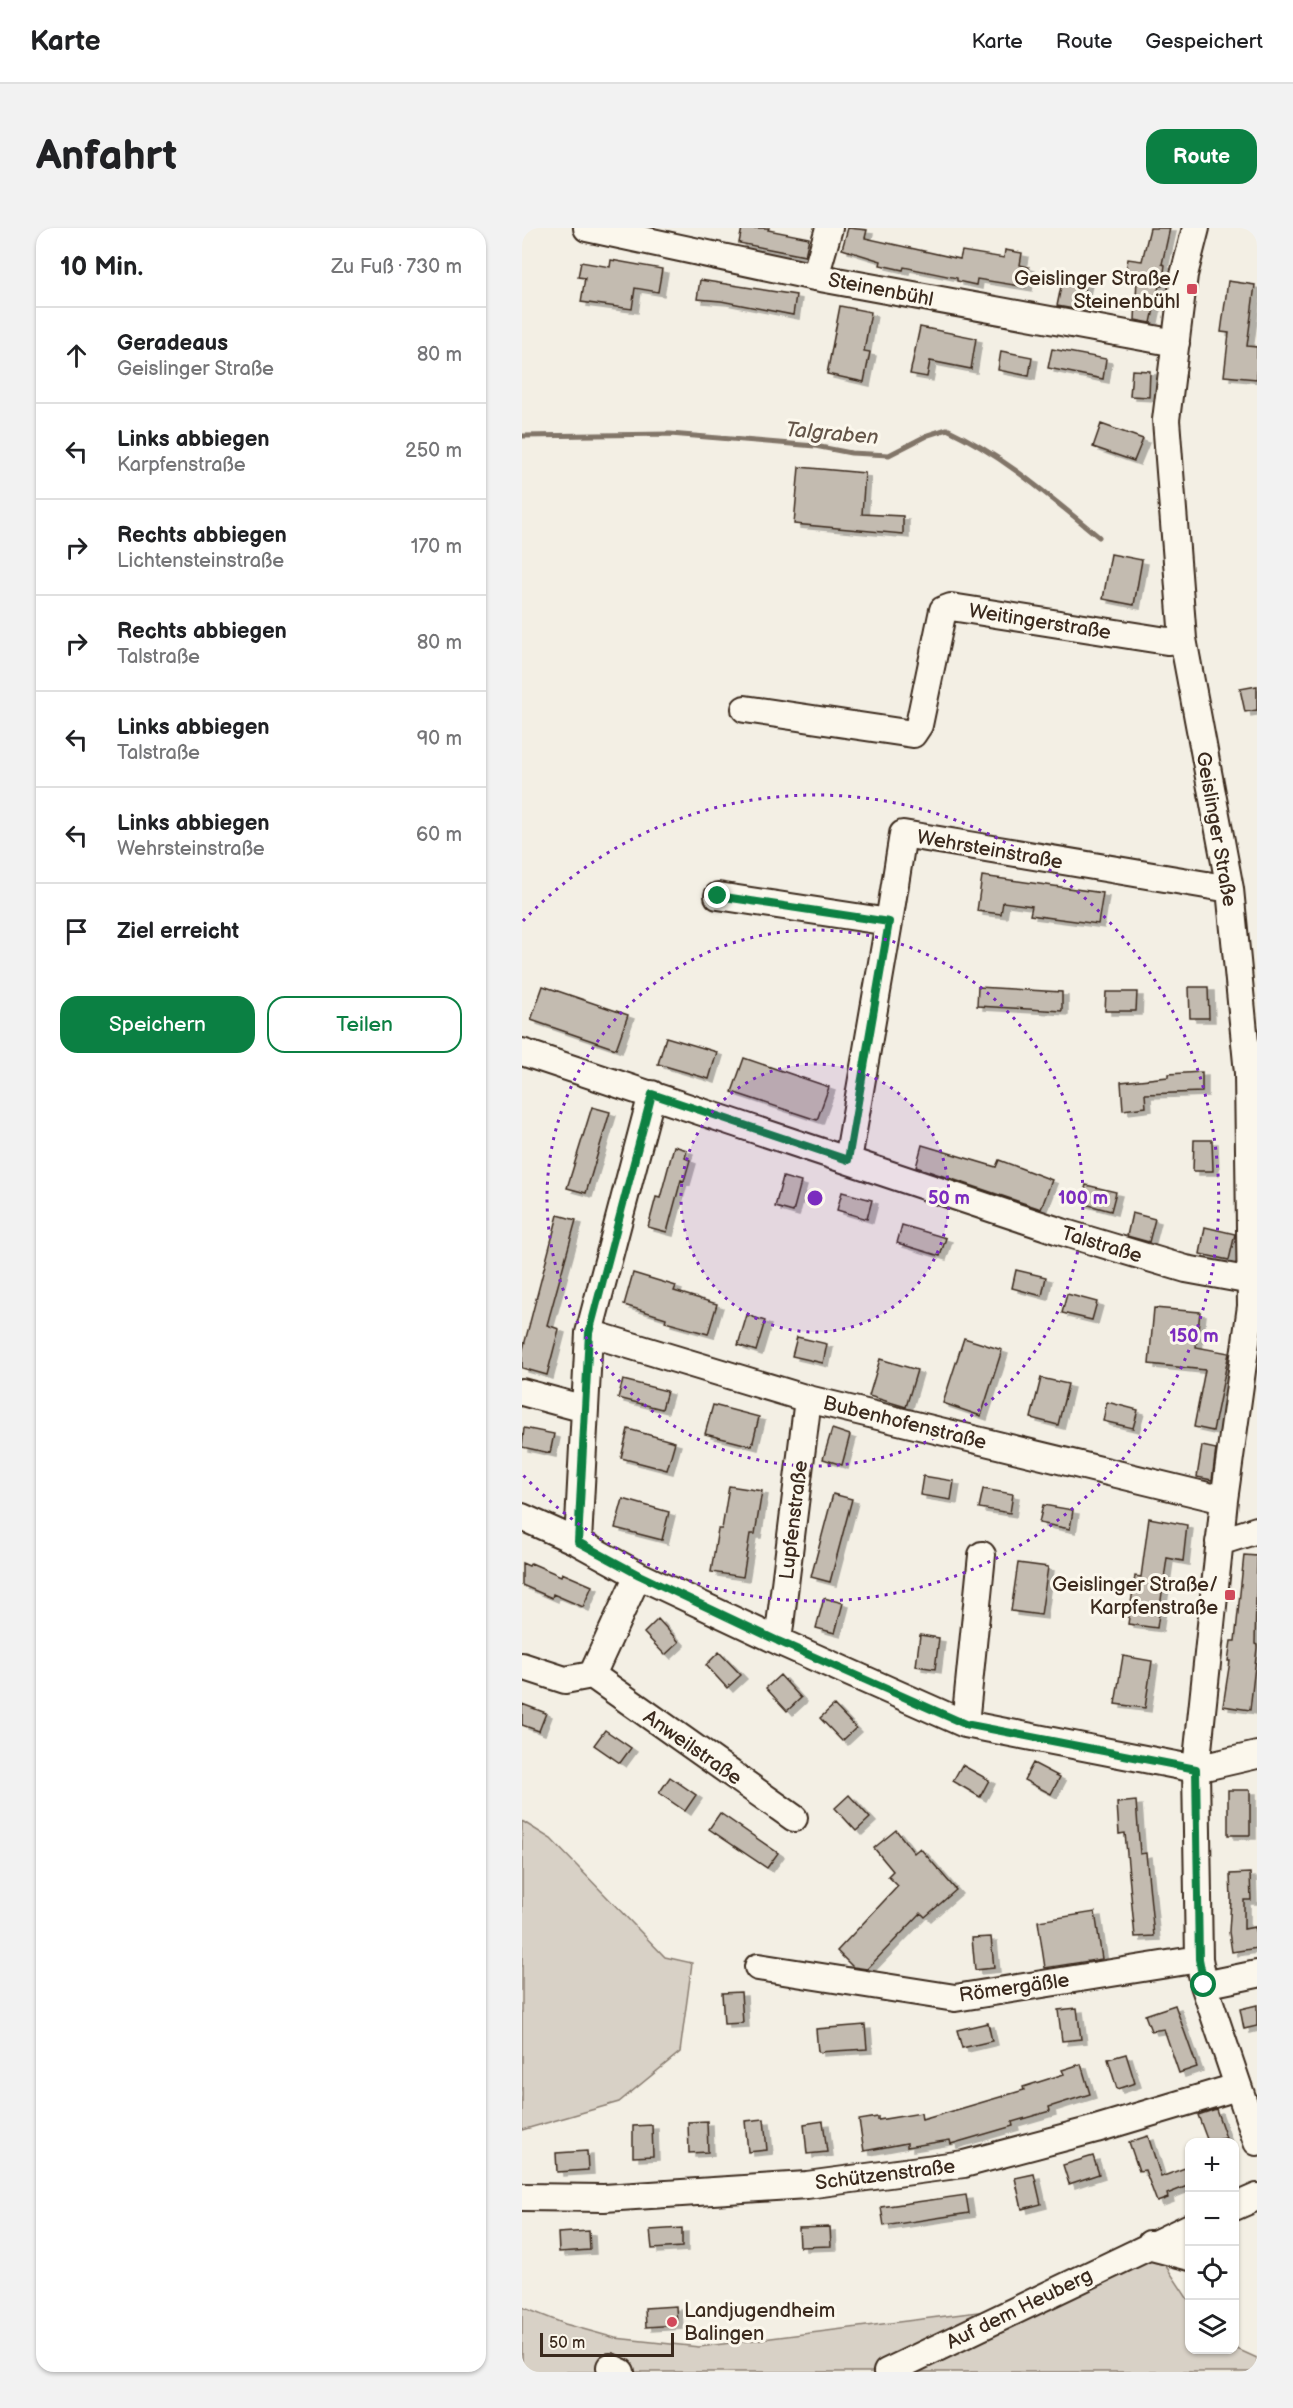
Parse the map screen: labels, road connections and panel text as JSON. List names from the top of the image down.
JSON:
{
  "streets": {
    "street": [
      "Steinenbühl",
      "Weitingerstraße",
      "Geislinger Straße",
      "Wehrsteinstraße",
      "Talstraße",
      "Bubenhofenstraße",
      "Lupfenstraße",
      "Anweilstraße",
      "Römergäßle",
      "Schützenstraße",
      "Auf dem Heuberg"
    ]
  },
  "crossings": [
    ["Steinenbühl", "Geislinger Straße"],
    ["Weitingerstraße", "Geislinger Straße"],
    ["Geislinger Straße", "Wehrsteinstraße"],
    ["Geislinger Straße", "Talstraße"],
    ["Geislinger Straße", "Bubenhofenstraße"],
    ["Geislinger Straße", "Römergäßle"],
    ["Geislinger Straße", "Schützenstraße"],
    ["Bubenhofenstraße", "Lupfenstraße"]
  ],
  "water": ["Talgraben"],
  "places": {
    "transit": ["Geislinger Straße/ Steinenbühl", "Geislinger Straße/ Karpfenstraße"],
    "other": ["Landjugendheim Balingen"]
  },
  "scale_bar": "50 m",
  "page": {
    "header": "Karte",
    "nav": ["Karte", "Route", "Gespeichert"],
    "buttons": [
      "Route",
      ["Speichern", "Teilen"]
    ],
    "title": "Anfahrt",
    "heading": ["10 Min.", "Zu Fuß · 730 m"],
    "list": [
      ["Geradeaus", "Geislinger Straße", "80 m"],
      ["Links abbiegen", "Karpfenstraße", "250 m"],
      ["Rechts abbiegen", "Lichtensteinstraße", "170 m"],
      ["Rechts abbiegen", "Talstraße", "80 m"],
      ["Links abbiegen", "Talstraße", "90 m"],
      ["Links abbiegen", "Wehrsteinstraße", "60 m"],
      "Ziel erreicht"
    ],
    "map_buttons": ["+", "−"],
    "scale": "50 m"
  },
  "rings": ["50 m", "100 m", "150 m"]
}
